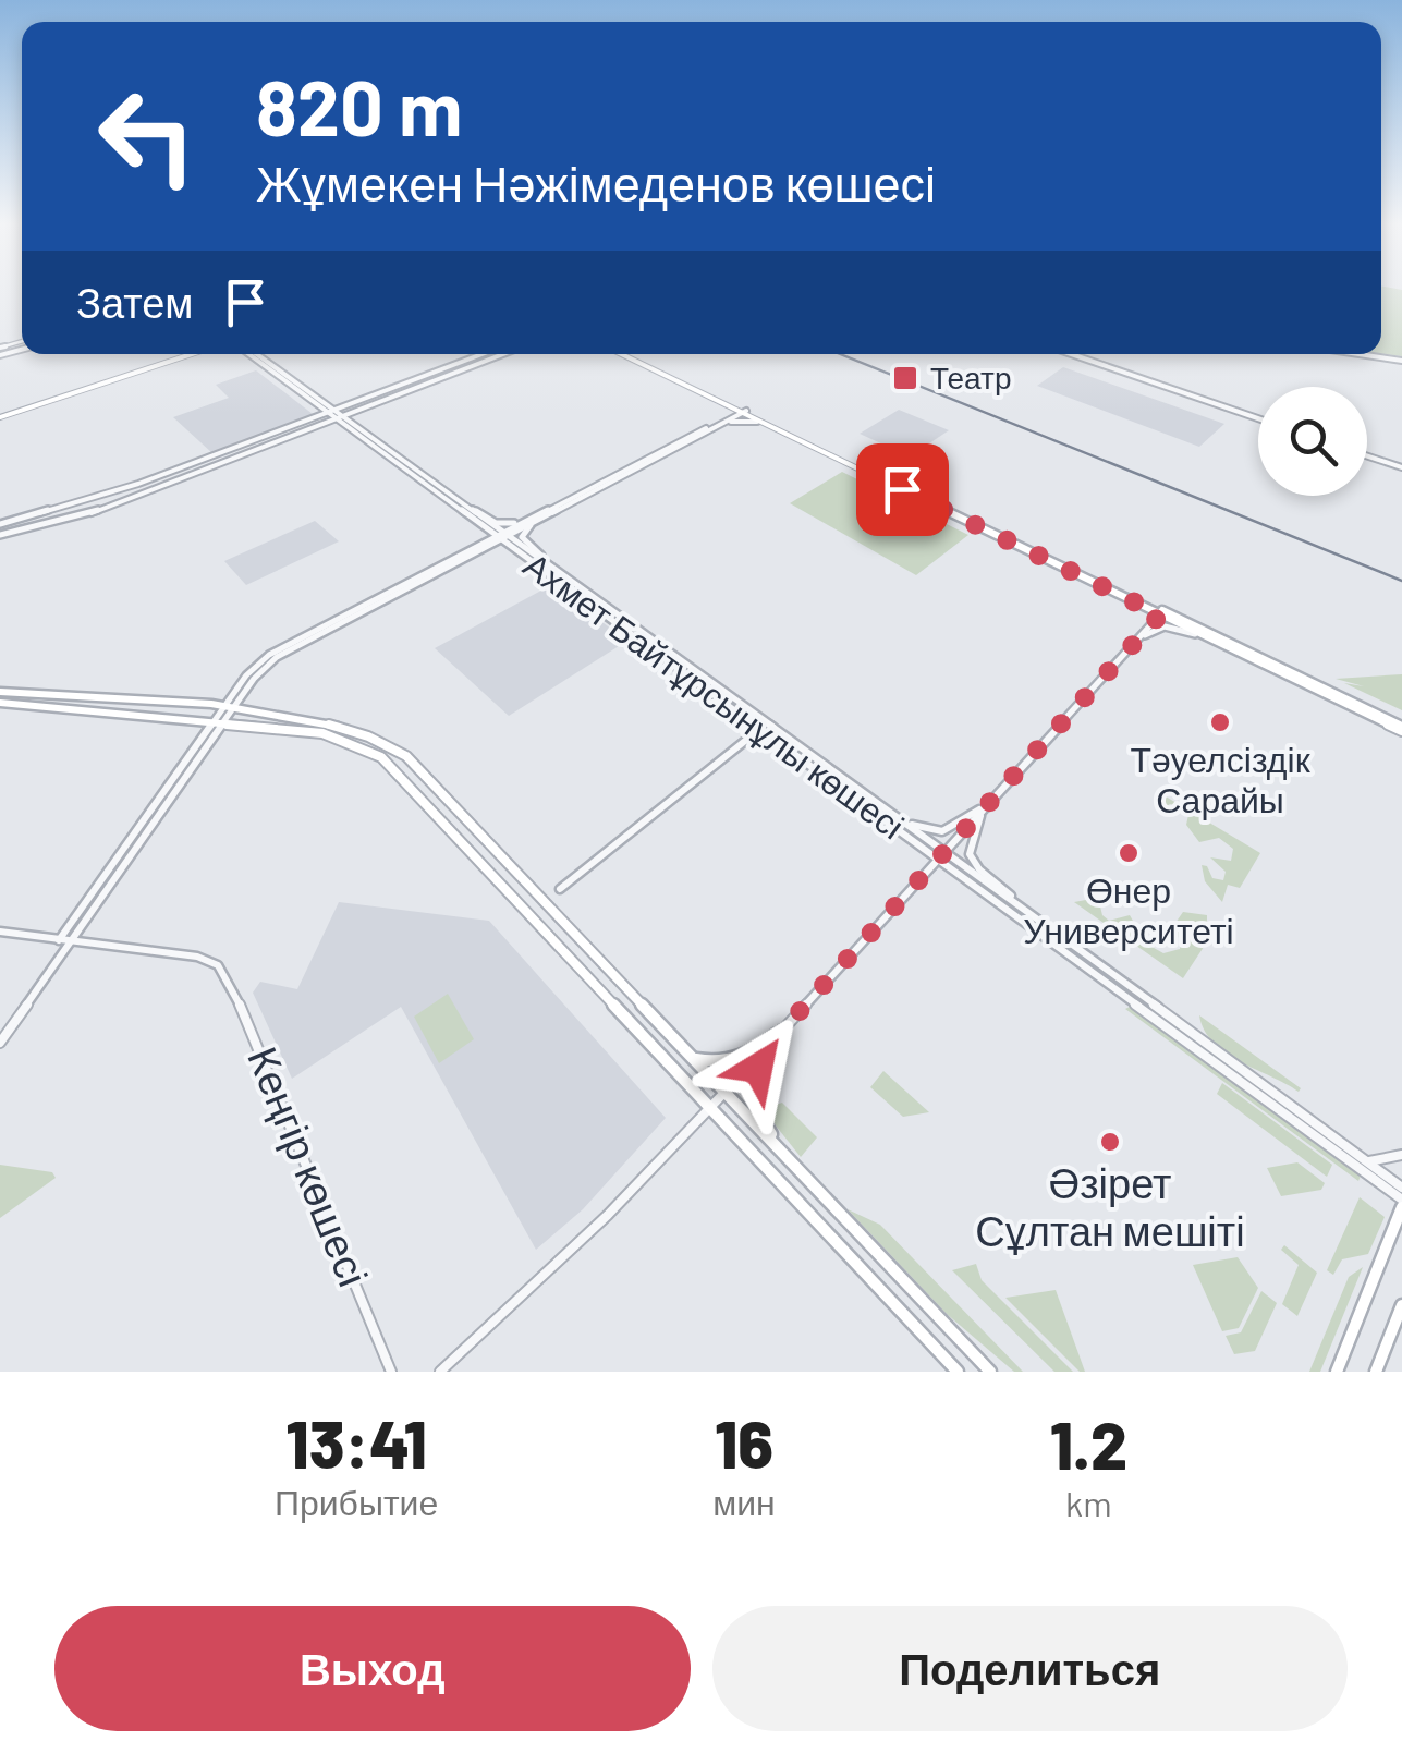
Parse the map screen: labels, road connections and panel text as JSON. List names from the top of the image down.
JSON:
{
  "streets": {
    "street": ["Ахмет Байтұрсынұлы көшесі", "Кеңгір көшесі"]
  },
  "places": {
    "transit": ["Театр"],
    "other": ["Тәуелсіздік Сарайы", "Өнер Университеті", "Әзірет Сұлтан мешіті"]
  },
  "page": {
    "turn": ["820 m", "Жұмекен Нәжімеденов көшесі"],
    "then": "Затем",
    "eta": [
      "13:41",
      "Прибытие",
      "16",
      "мин",
      "1.2",
      "km"
    ],
    "buttons": ["Выход", "Поделиться"]
  }
}
